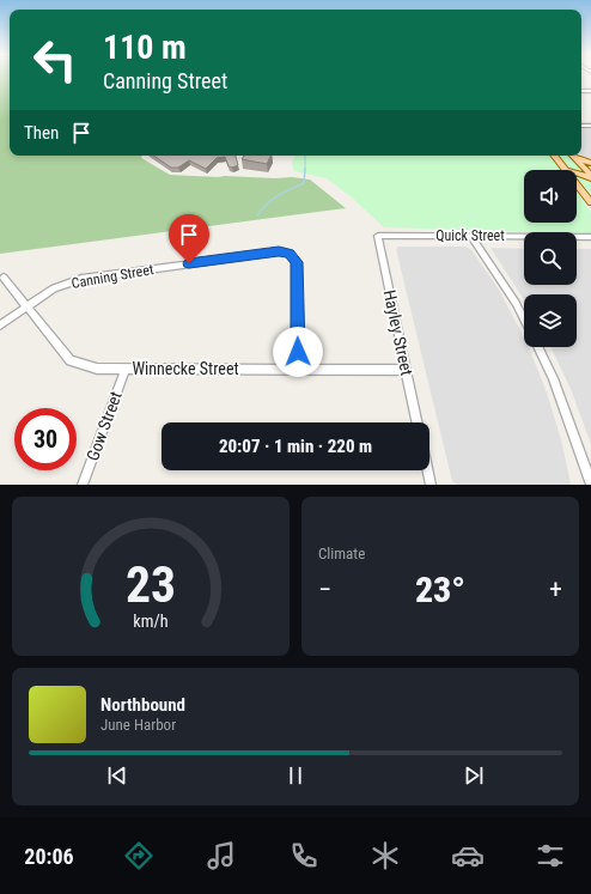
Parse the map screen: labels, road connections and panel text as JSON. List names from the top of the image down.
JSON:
{
  "streets": {
    "street": [
      "Quick Street",
      "Canning Street",
      "Hayley Street",
      "Winnecke Street",
      "Gow Street"
    ]
  },
  "crossings": [
    ["Quick Street", "Hayley Street"],
    ["Canning Street", "Winnecke Street"],
    ["Hayley Street", "Winnecke Street"],
    ["Winnecke Street", "Gow Street"]
  ],
  "page": {
    "turn": ["110 m", "Canning Street"],
    "then": "Then",
    "limit": "30",
    "trip": "20:07 · 1 min · 220 m",
    "tile": "Climate",
    "heat": ["−", "23°", "+"],
    "song": ["Northbound", "June Harbor"],
    "tabs": "20:06",
    "gauge": ["23", "km/h"]
  }
}
